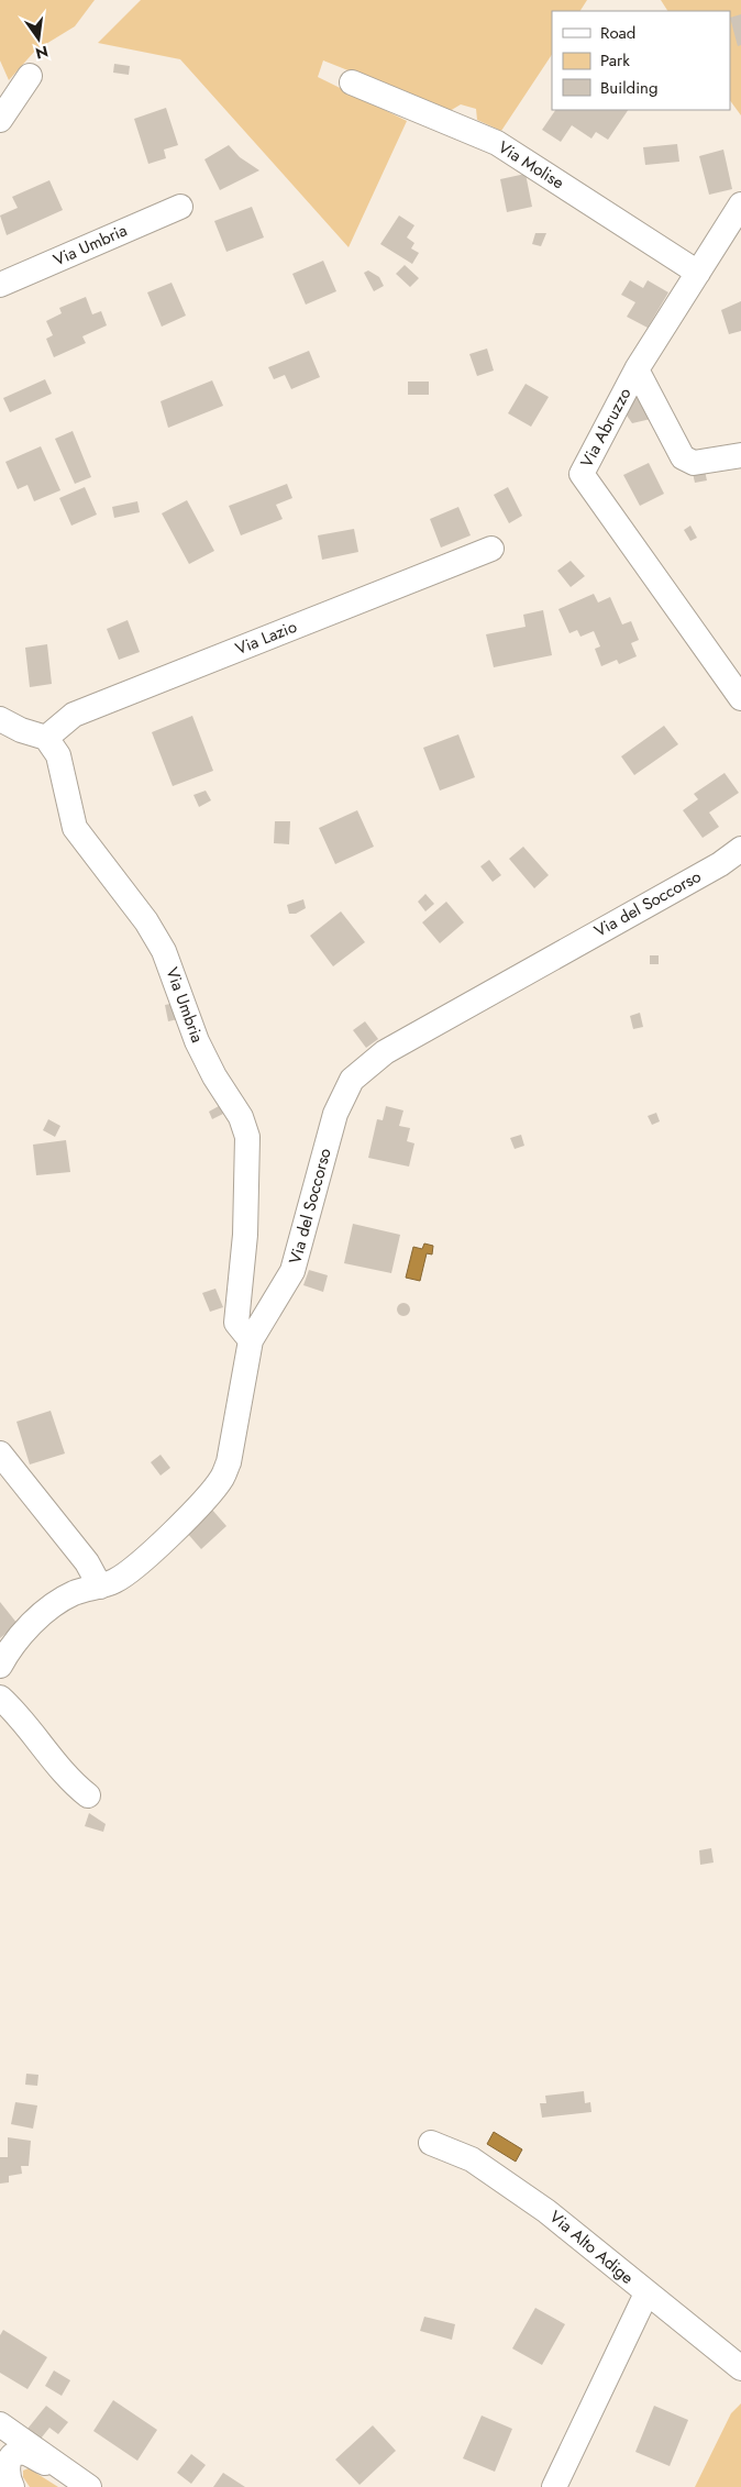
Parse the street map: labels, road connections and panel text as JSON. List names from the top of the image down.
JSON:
{
  "streets": {
    "street": [
      "Via Molise",
      "Via Umbria",
      "Via Abruzzo",
      "Via Lazio",
      "Via del Soccorso",
      "Via Alto Adige"
    ]
  },
  "crossings": [
    ["Via Molise", "Via Abruzzo"],
    ["Via Umbria", "Via Lazio"],
    ["Via Umbria", "Via del Soccorso"]
  ],
  "legend": ["Road", "Park", "Building"],
  "north": "bottom"
}
